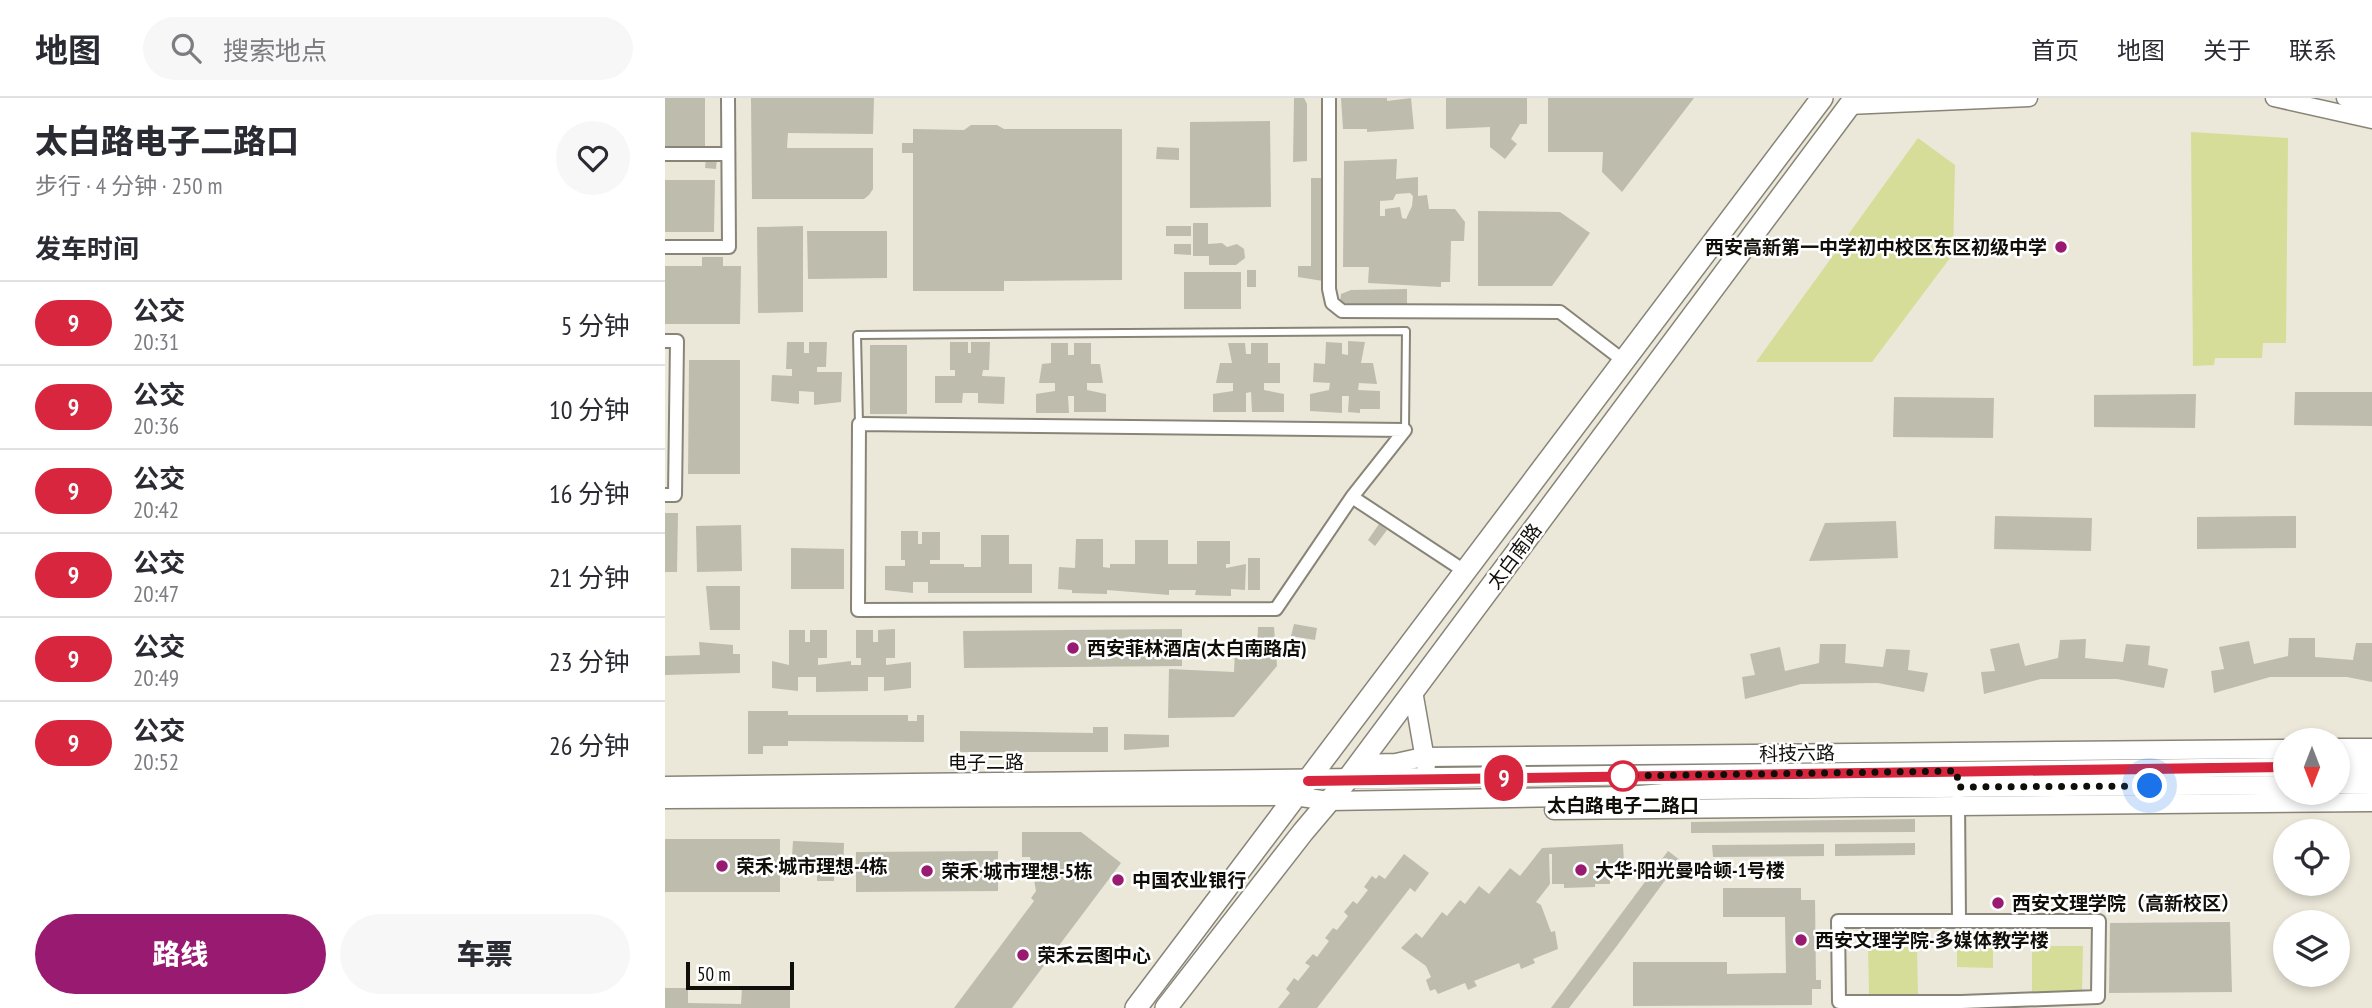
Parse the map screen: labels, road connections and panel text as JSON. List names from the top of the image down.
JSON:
{
  "streets": {
    "main road": ["太白南路", "科技六路", "电子二路"]
  },
  "crossings": [
    ["太白南路", "科技六路"],
    ["太白南路", "电子二路"],
    ["科技六路", "电子二路"]
  ],
  "places": [
    "西安高新第一中学初中校区东区初级中学",
    "西安菲林酒店(太白南路店)",
    "太白路电子二路口",
    "荣禾·城市理想-4栋",
    "大华·阳光曼哈顿-1号楼",
    "荣禾·城市理想-5栋",
    "中国农业银行",
    "西安文理学院（高新校区）",
    "西安文理学院-多媒体教学楼",
    "荣禾云图中心"
  ],
  "lines": ["bus line 9"],
  "scale_bar": "50 m",
  "north": "bottom",
  "page": {
    "header": "地图",
    "search": "搜索地点",
    "nav": [
      "首页",
      "地图",
      "关于",
      "联系"
    ],
    "heading": [
      ["太白路电子二路口", "步行 · 4 分钟 · 250 m"],
      "发车时间"
    ],
    "on_map": "9",
    "list": [
      {
        "mark": "9",
        "name": "公交",
        "note": "20:31",
        "value": "5 分钟"
      },
      {
        "mark": "9",
        "name": "公交",
        "note": "20:36",
        "value": "10 分钟"
      },
      {
        "mark": "9",
        "name": "公交",
        "note": "20:42",
        "value": "16 分钟"
      },
      {
        "mark": "9",
        "name": "公交",
        "note": "20:47",
        "value": "21 分钟"
      },
      {
        "mark": "9",
        "name": "公交",
        "note": "20:49",
        "value": "23 分钟"
      },
      {
        "mark": "9",
        "name": "公交",
        "note": "20:52",
        "value": "26 分钟"
      }
    ],
    "buttons": ["路线", "车票"],
    "scale": "50 m"
  }
}
